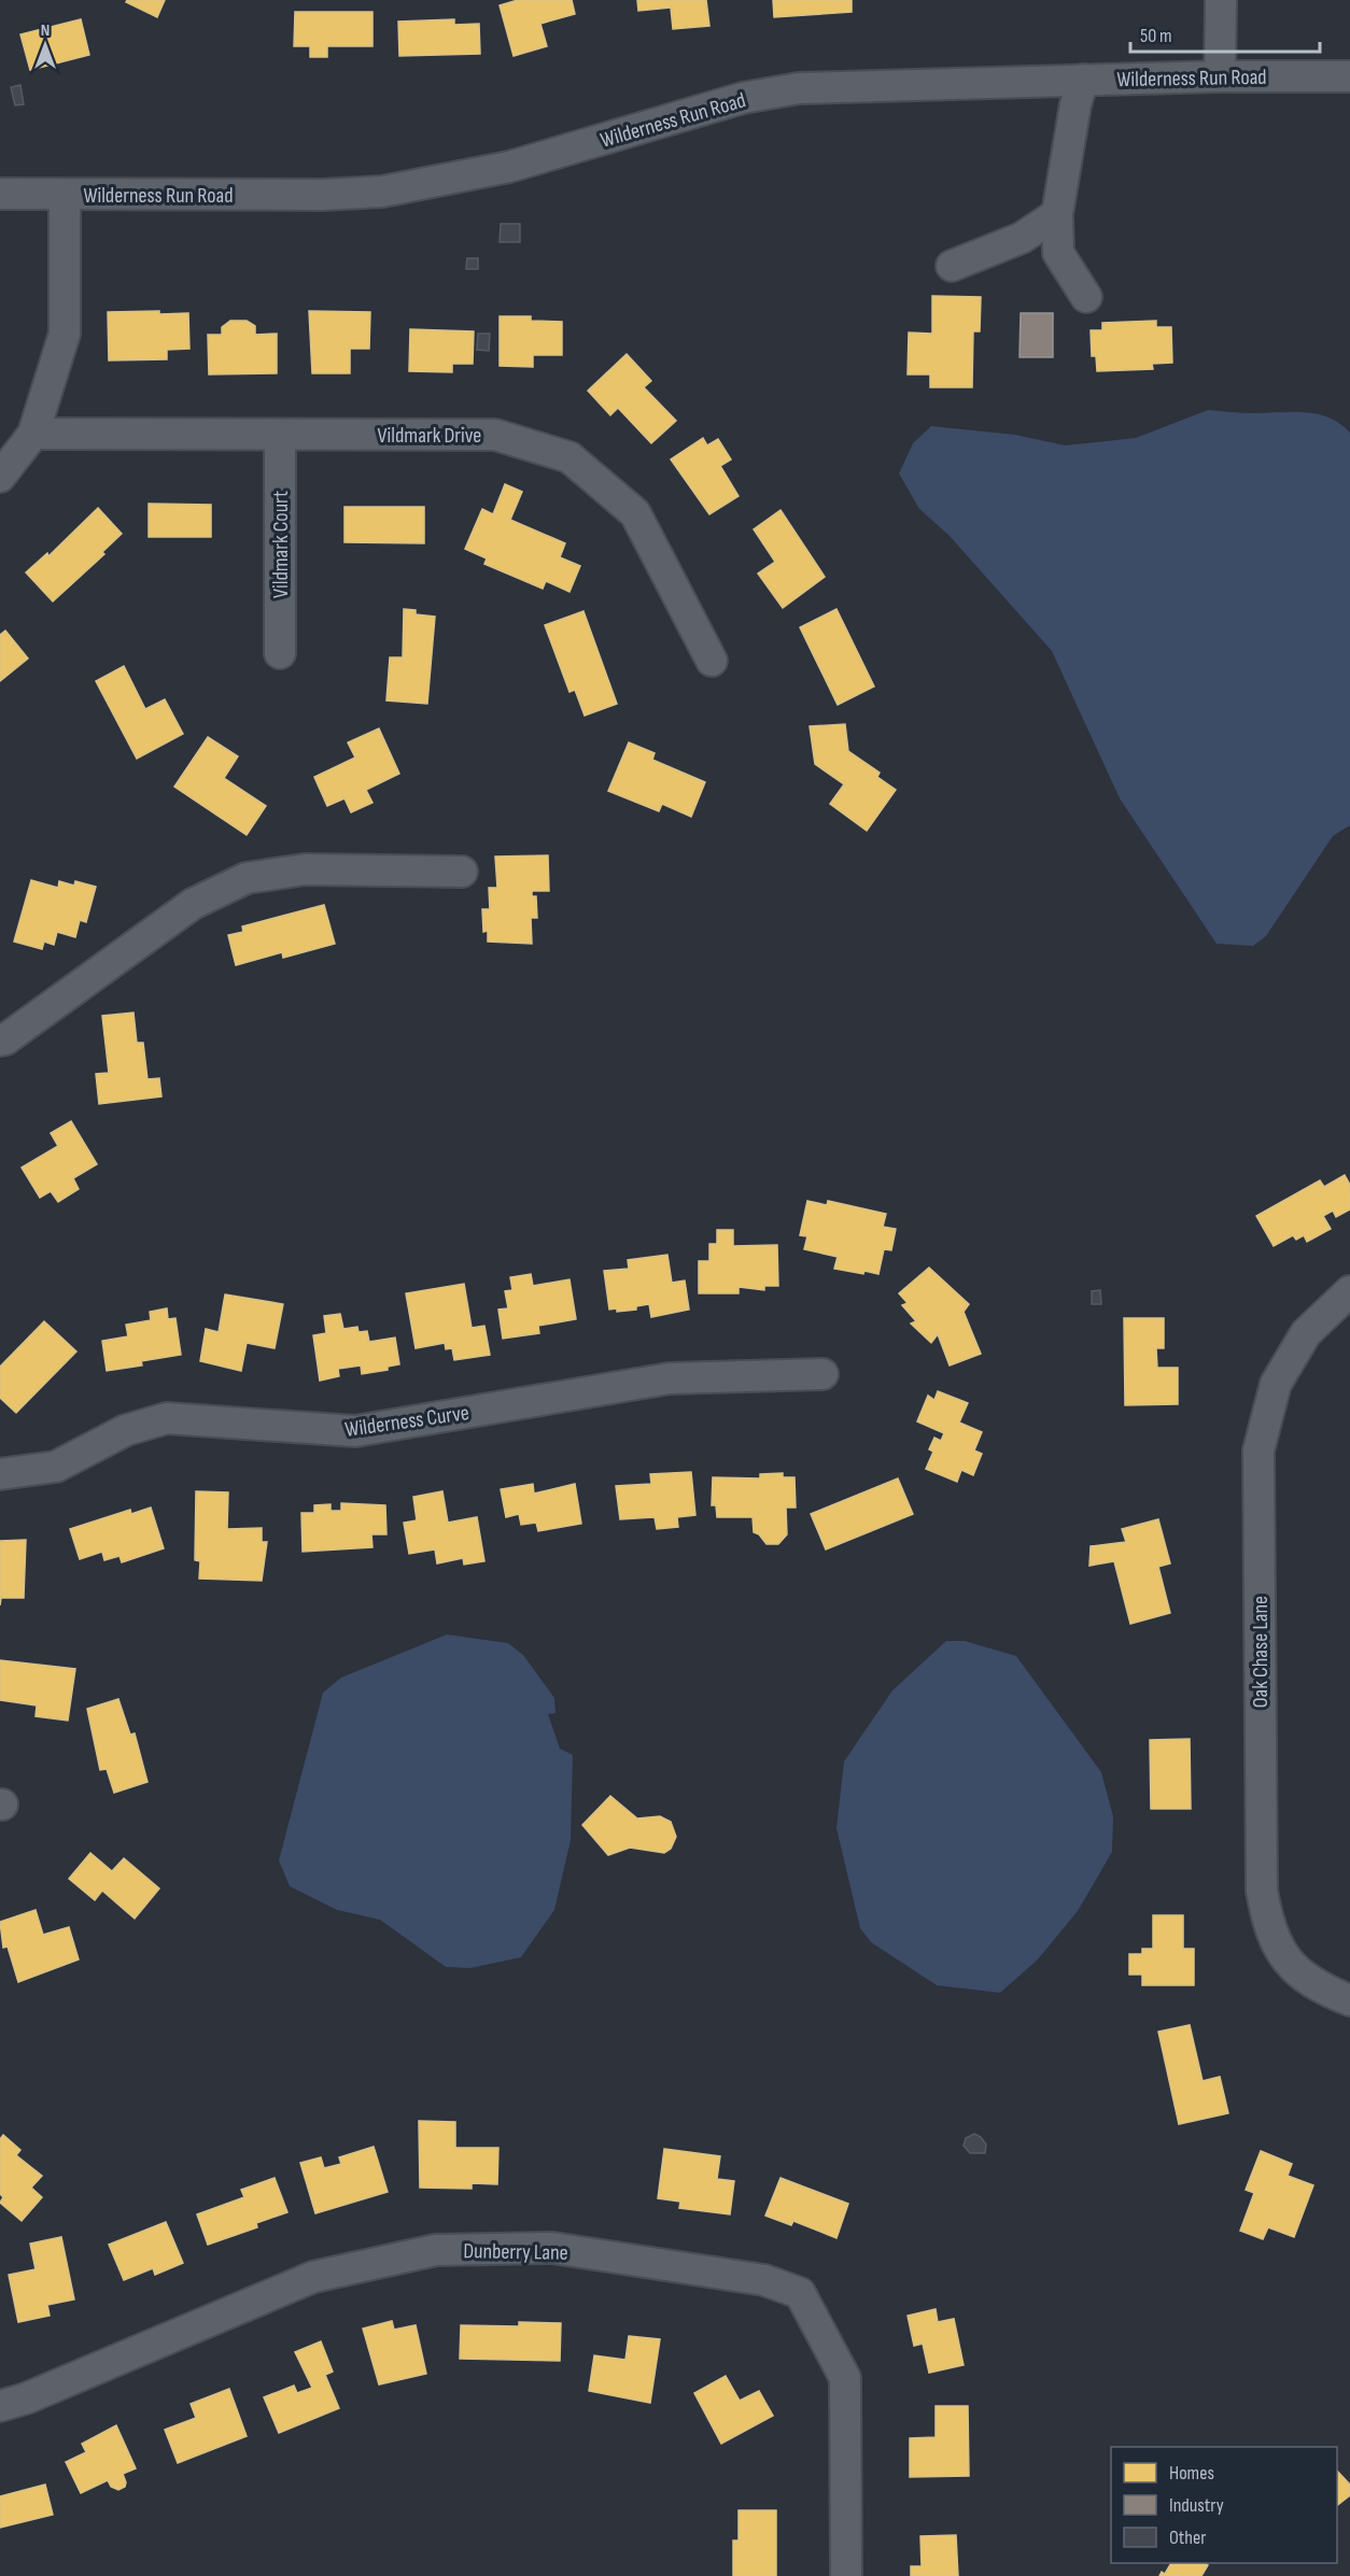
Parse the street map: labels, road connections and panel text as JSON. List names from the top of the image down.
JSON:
{
  "streets": {
    "street": [
      "Wilderness Run Road",
      "Vildmark Drive",
      "Vildmark Court",
      "Wilderness Curve",
      "Oak Chase Lane",
      "Dunberry Lane"
    ]
  },
  "crossings": [
    ["Vildmark Drive", "Vildmark Court"]
  ],
  "legend": ["Homes", "Industry", "Other"],
  "scale_bar": "50 m",
  "north": "top"
}
